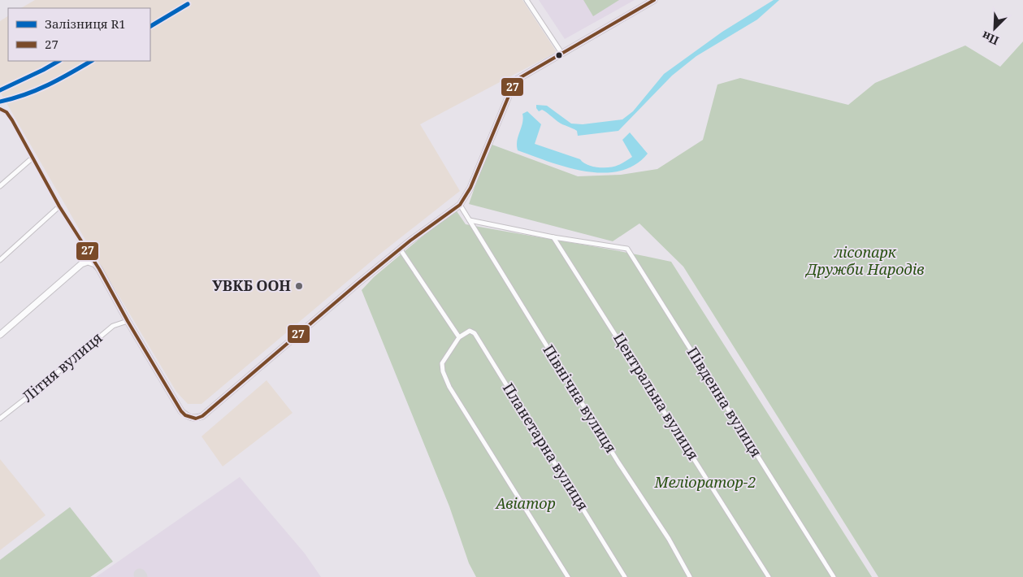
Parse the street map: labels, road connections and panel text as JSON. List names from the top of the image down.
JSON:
{
  "streets": {
    "street": [
      "Літня вулиця",
      "Центральна вулиця",
      "Північна вулиця",
      "Південна вулиця",
      "Планетарна вулиця"
    ]
  },
  "crossings": [
    ["Центральна вулиця", "Південна вулиця"]
  ],
  "parks": ["лісопарк Дружби Народів", "Меліоратор-2", "Авіатор"],
  "places": ["УВКБ ООН"],
  "lines": ["transit line 27", "rail line R1"],
  "legend": ["Залізниця R1", "27"],
  "north": "bottom left"
}
